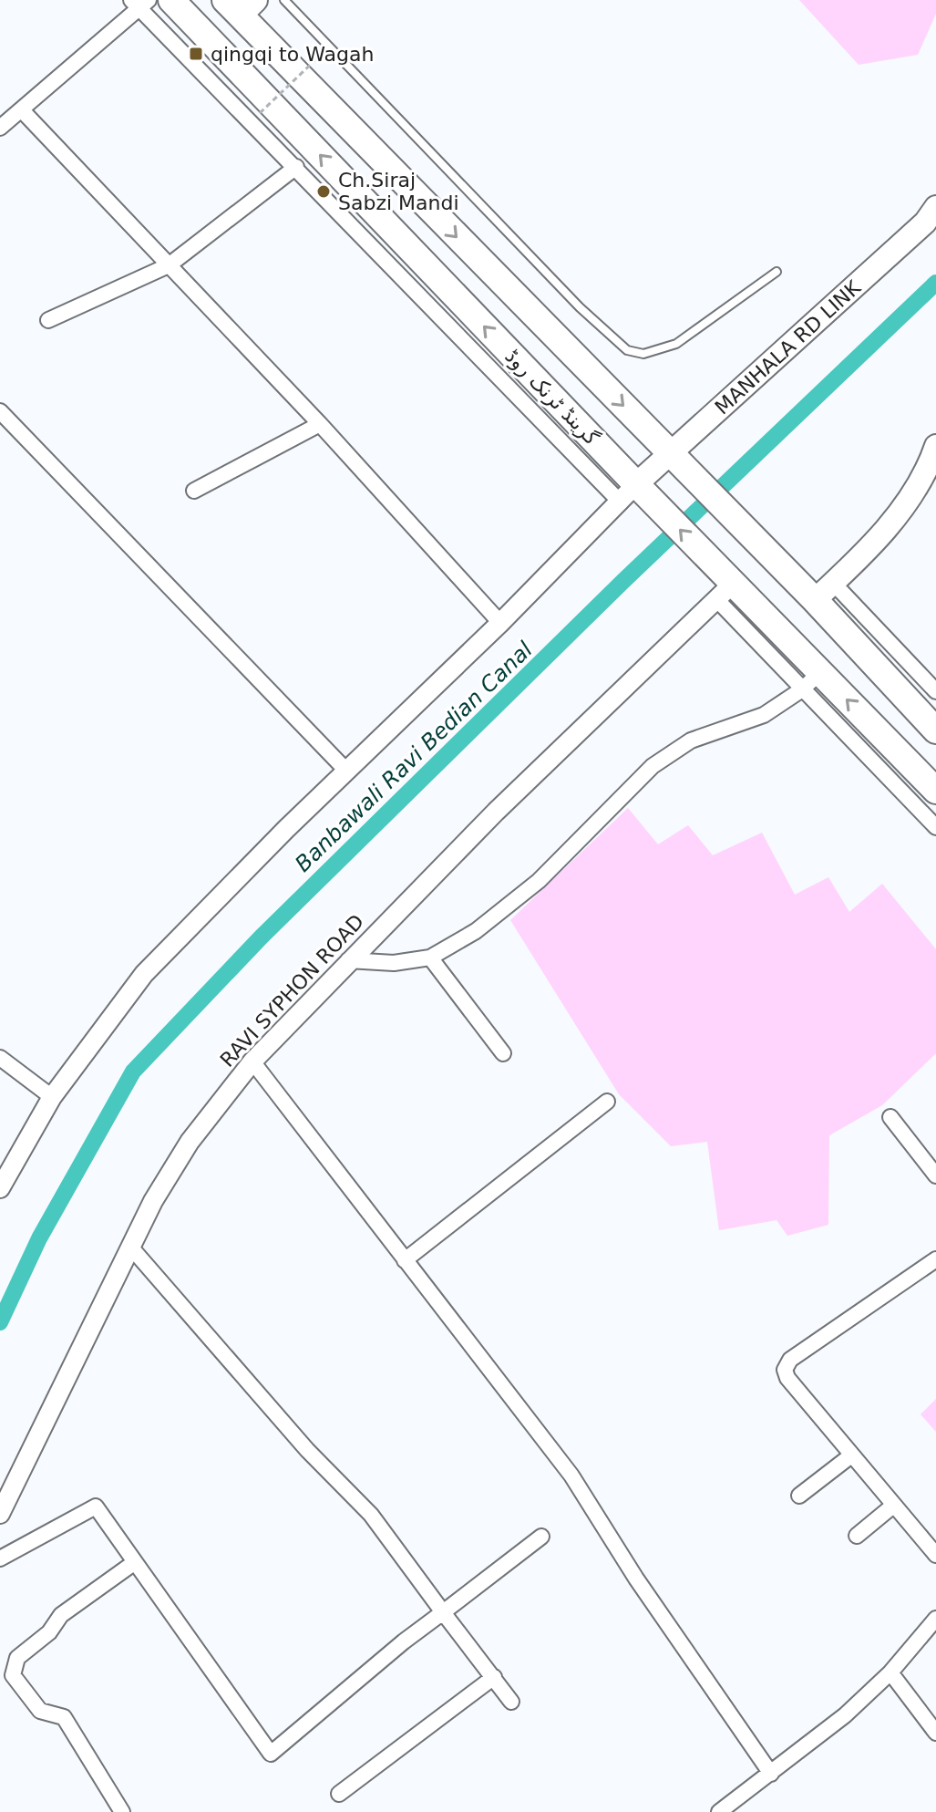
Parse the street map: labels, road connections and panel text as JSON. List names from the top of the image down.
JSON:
{
  "streets": {
    "highway": ["گرینڈ ٹرنک روڈ"],
    "main road": ["MANHALA RD LINK"],
    "street": ["RAVI SYPHON ROAD"]
  },
  "crossings": [
    ["MANHALA RD LINK", "گرینڈ ٹرنک روڈ"],
    ["گرینڈ ٹرنک روڈ", "RAVI SYPHON ROAD"]
  ],
  "water": ["Banbawali Ravi Bedian Canal"],
  "places": {
    "transit": ["qingqi to Wagah"],
    "other": ["Ch.Siraj Sabzi Mandi"]
  }
}
